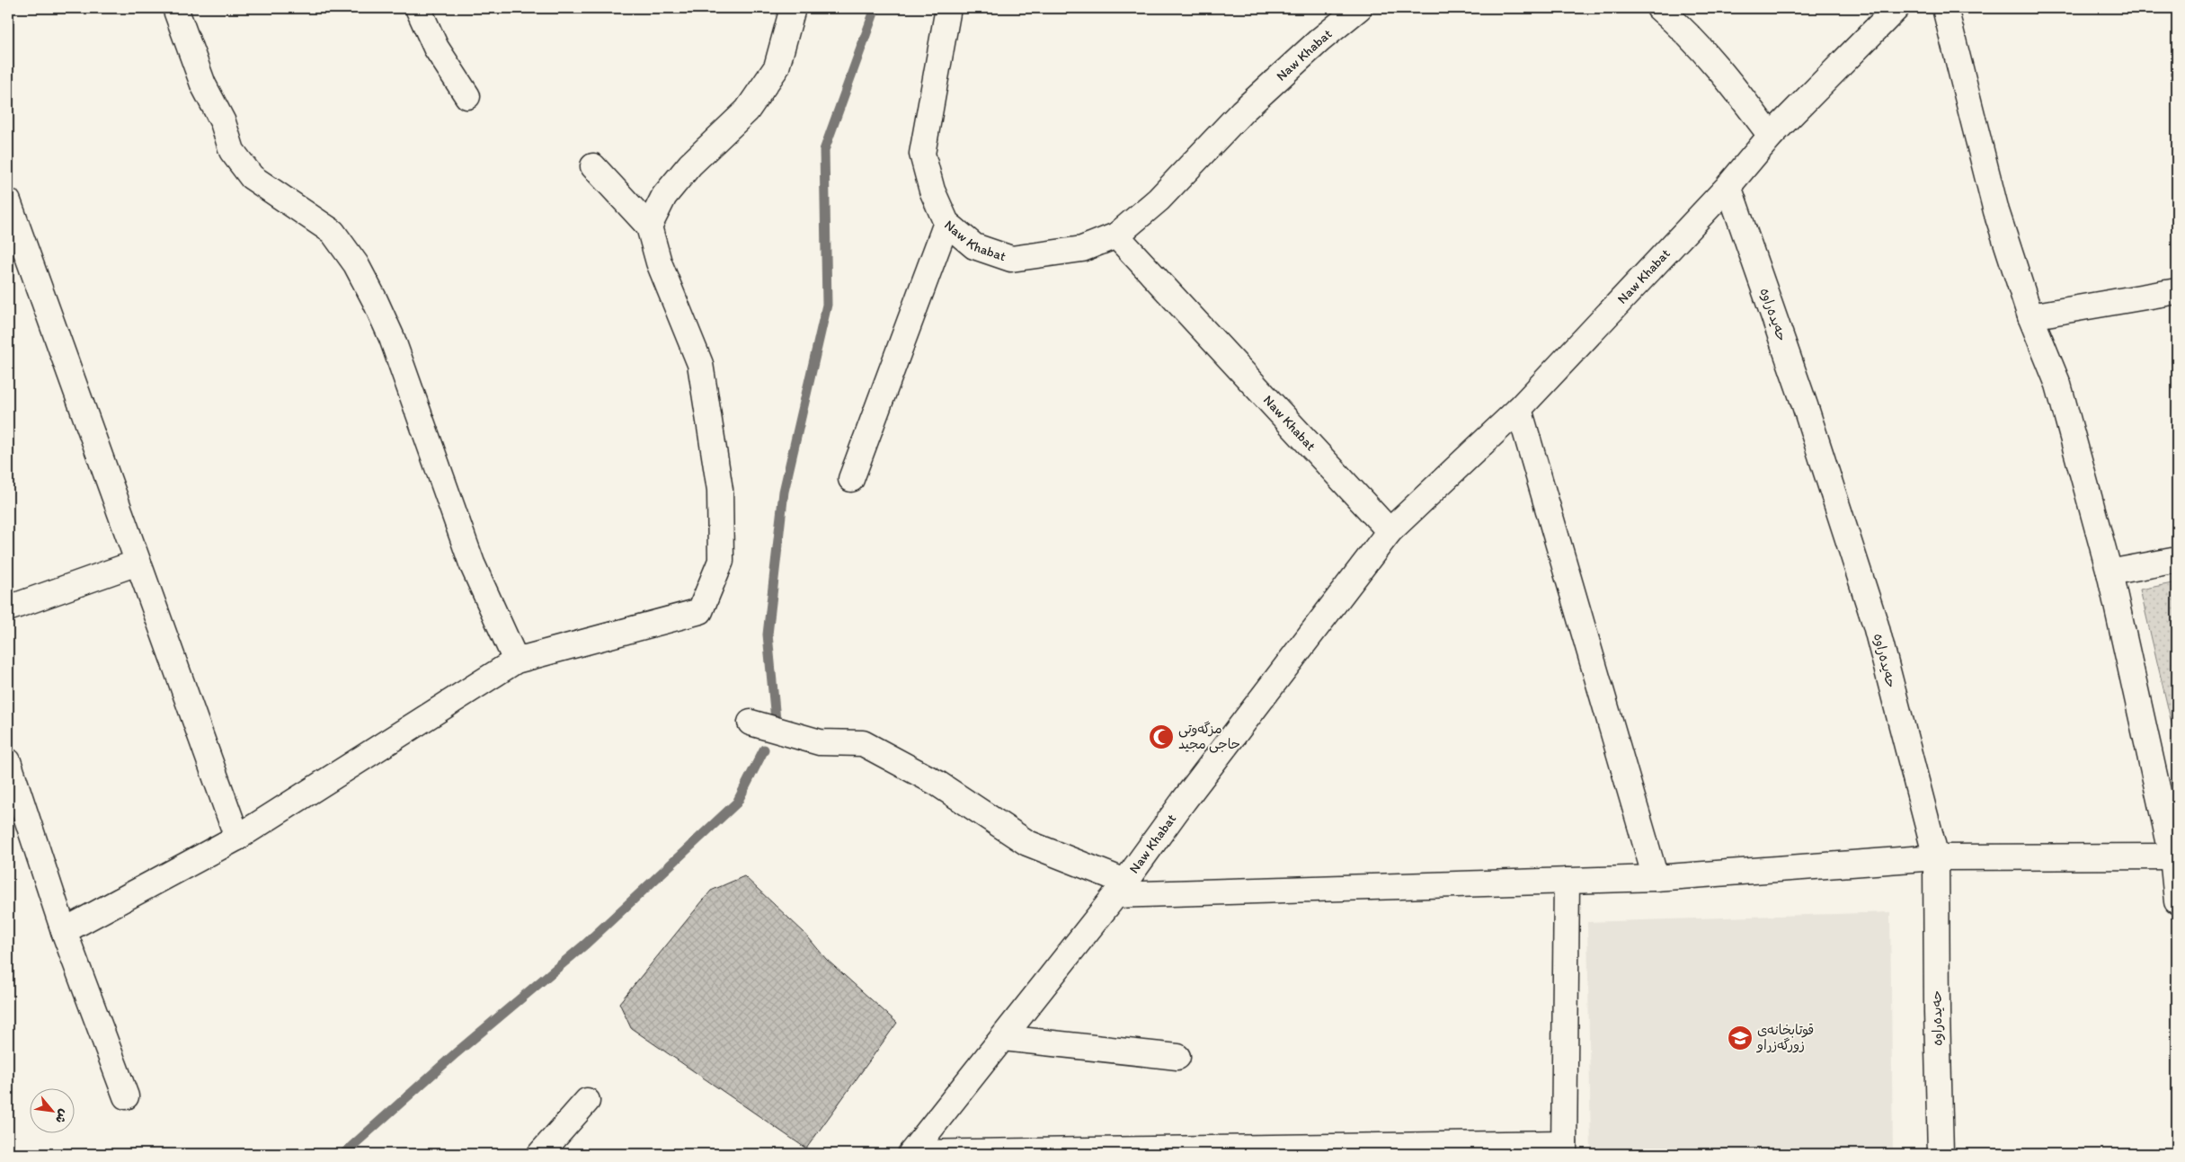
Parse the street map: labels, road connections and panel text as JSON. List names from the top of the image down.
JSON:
{
  "streets": {
    "street": ["Naw Khabat", "حەیدەراوە"]
  },
  "crossings": [
    ["Naw Khabat", "حەیدەراوە"]
  ],
  "places": {
    "mosque": ["مزگەوتى حاجى مجيد"],
    "school or university": ["قوتابخانەی زورگەزراو"]
  },
  "north": "bottom right"
}
